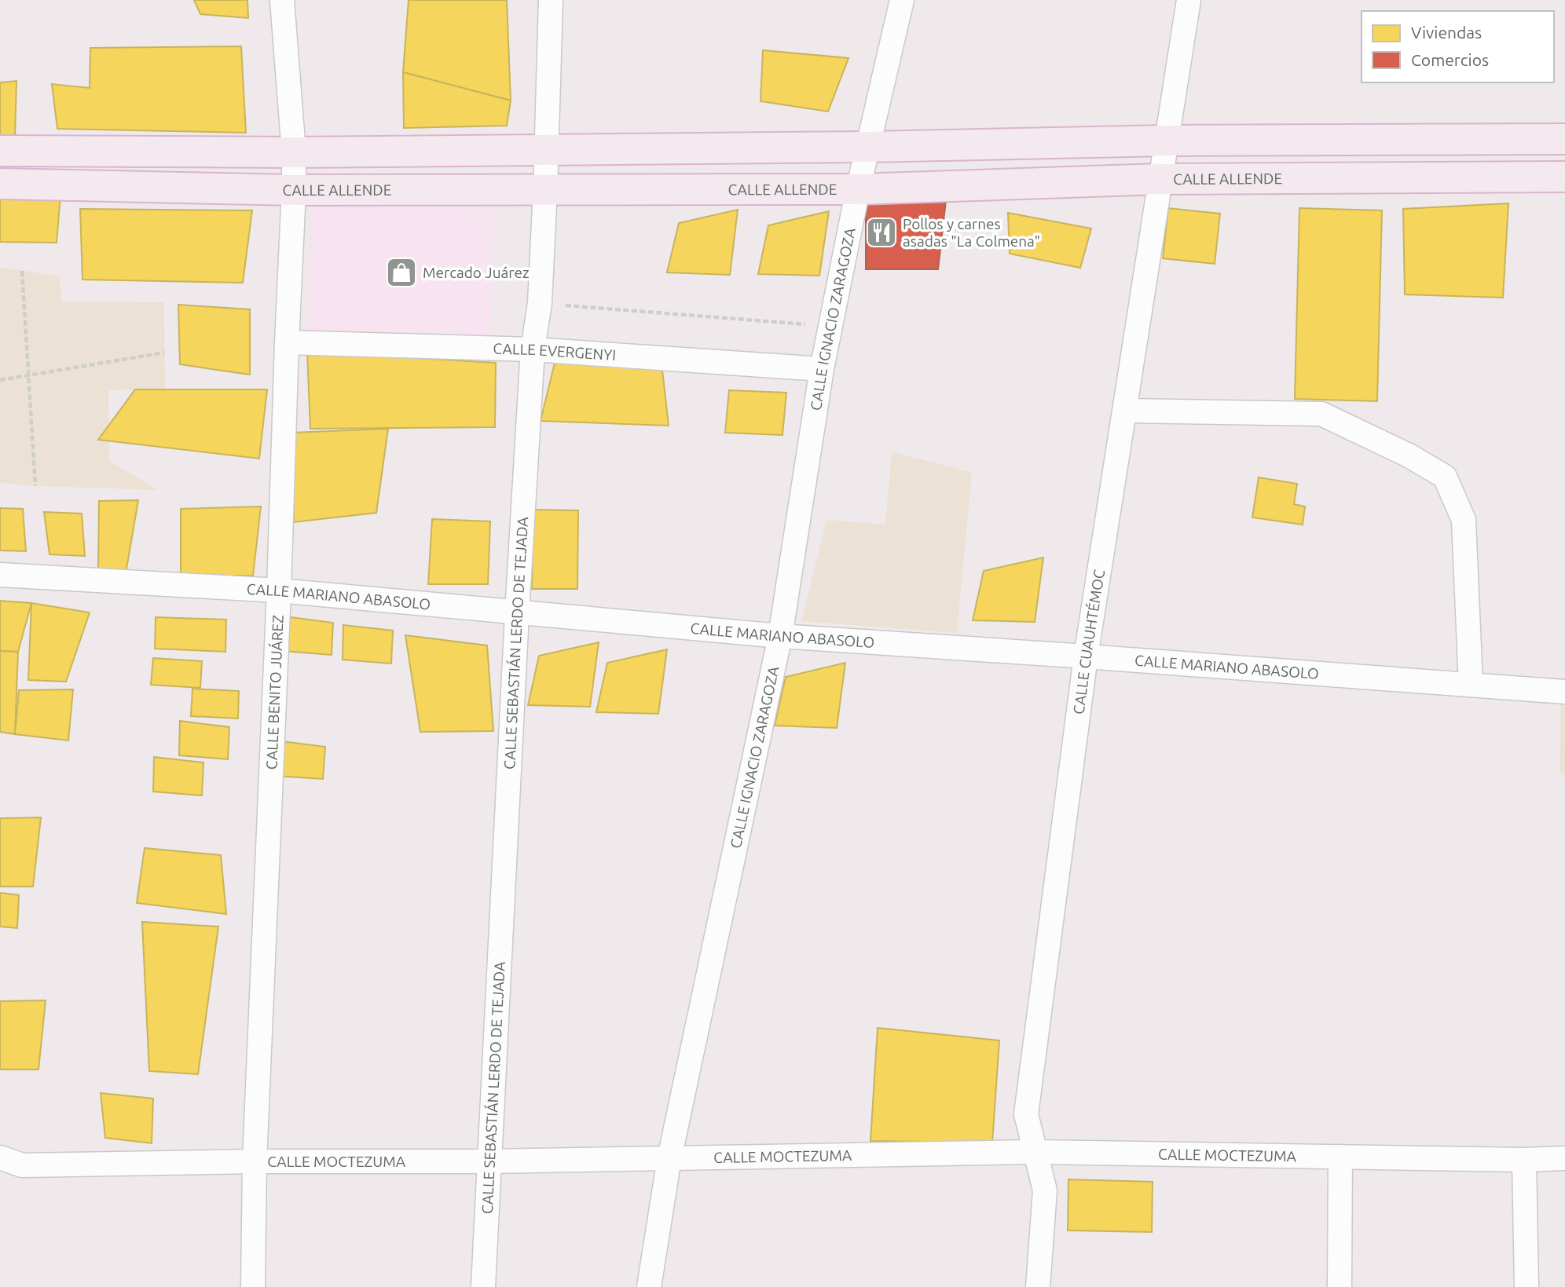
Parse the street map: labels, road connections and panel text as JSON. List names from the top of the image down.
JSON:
{
  "streets": {
    "main road": ["CALLE ALLENDE"],
    "street": [
      "CALLE IGNACIO ZARAGOZA",
      "CALLE EVERGENYI",
      "CALLE MARIANO ABASOLO",
      "CALLE SEBASTIÁN LERDO DE TEJADA",
      "CALLE CUAUHTÉMOC",
      "CALLE BENITO JUÁREZ",
      "CALLE MOCTEZUMA"
    ]
  },
  "crossings": [
    ["CALLE ALLENDE", "CALLE IGNACIO ZARAGOZA"],
    ["CALLE ALLENDE", "CALLE SEBASTIÁN LERDO DE TEJADA"],
    ["CALLE ALLENDE", "CALLE CUAUHTÉMOC"],
    ["CALLE ALLENDE", "CALLE BENITO JUÁREZ"],
    ["CALLE IGNACIO ZARAGOZA", "CALLE EVERGENYI"],
    ["CALLE IGNACIO ZARAGOZA", "CALLE MARIANO ABASOLO"],
    ["CALLE IGNACIO ZARAGOZA", "CALLE MOCTEZUMA"],
    ["CALLE EVERGENYI", "CALLE SEBASTIÁN LERDO DE TEJADA"],
    ["CALLE EVERGENYI", "CALLE BENITO JUÁREZ"],
    ["CALLE MARIANO ABASOLO", "CALLE SEBASTIÁN LERDO DE TEJADA"],
    ["CALLE MARIANO ABASOLO", "CALLE CUAUHTÉMOC"],
    ["CALLE MARIANO ABASOLO", "CALLE BENITO JUÁREZ"],
    ["CALLE SEBASTIÁN LERDO DE TEJADA", "CALLE MOCTEZUMA"],
    ["CALLE CUAUHTÉMOC", "CALLE MOCTEZUMA"],
    ["CALLE BENITO JUÁREZ", "CALLE MOCTEZUMA"]
  ],
  "places": {
    "restaurant": ["Pollos y carnes asadas \"La Colmena\""],
    "shop": ["Mercado Juárez"]
  },
  "legend": ["Viviendas", "Comercios"]
}
